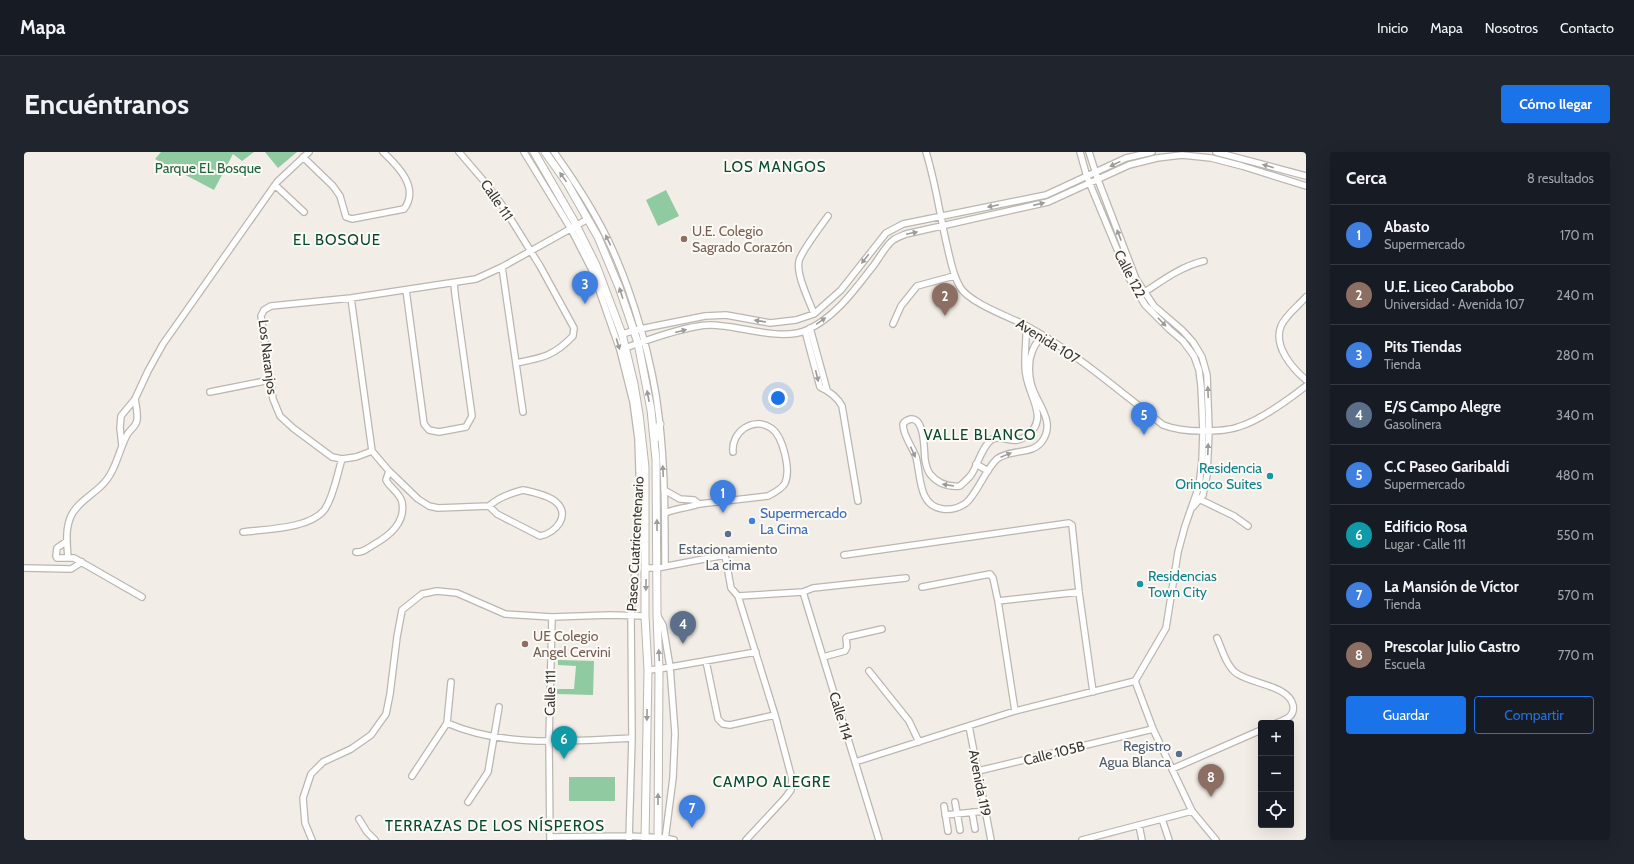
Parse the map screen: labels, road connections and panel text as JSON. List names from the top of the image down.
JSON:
{
  "streets": {
    "street": [
      "Calle 111",
      "Calle 122",
      "Avenida 107",
      "Los Naranjos",
      "Paseo Cuatricentenario",
      "Calle 114",
      "Calle 105B",
      "Avenida 119"
    ]
  },
  "crossings": [
    ["Calle 122", "Avenida 107"],
    ["Calle 105B", "Avenida 119"]
  ],
  "districts": [
    "LOS MANGOS",
    "EL BOSQUE",
    "VALLE BLANCO",
    "CAMPO ALEGRE",
    "TERRAZAS DE LOS NÍSPEROS"
  ],
  "parks": ["Parque EL Bosque"],
  "places": [
    "U.E. Colegio Sagrado Corazón",
    "Residencia Orinoco Suites",
    "Supermercado La Cima",
    "Estacionamiento La cima",
    "Residencias Town City",
    "UE Colegio Angel Cervini",
    "Registro Agua Blanca"
  ],
  "page": {
    "header": "Mapa",
    "nav": [
      "Inicio",
      "Mapa",
      "Nosotros",
      "Contacto"
    ],
    "buttons": [
      "Cómo llegar",
      ["Guardar", "Compartir"]
    ],
    "title": "Encuéntranos",
    "heading": ["Cerca", "8 resultados"],
    "list": [
      {
        "mark": "1",
        "name": "Abasto",
        "note": "Supermercado",
        "value": "170 m"
      },
      {
        "mark": "2",
        "name": "U.E. Liceo Carabobo",
        "note": "Universidad · Avenida 107",
        "value": "240 m"
      },
      {
        "mark": "3",
        "name": "Pits Tiendas",
        "note": "Tienda",
        "value": "280 m"
      },
      {
        "mark": "4",
        "name": "E/S Campo Alegre",
        "note": "Gasolinera",
        "value": "340 m"
      },
      {
        "mark": "5",
        "name": "C.C Paseo Garibaldi",
        "note": "Supermercado",
        "value": "480 m"
      },
      {
        "mark": "6",
        "name": "Edificio Rosa",
        "note": "Lugar · Calle 111",
        "value": "550 m"
      },
      {
        "mark": "7",
        "name": "La Mansión de Víctor",
        "note": "Tienda",
        "value": "570 m"
      },
      {
        "mark": "8",
        "name": "Prescolar Julio Castro",
        "note": "Escuela",
        "value": "770 m"
      }
    ],
    "pins": [
      "3",
      "2",
      "5",
      "1",
      "4",
      "6",
      "8",
      "7"
    ],
    "map_buttons": ["+", "−"]
  }
}
